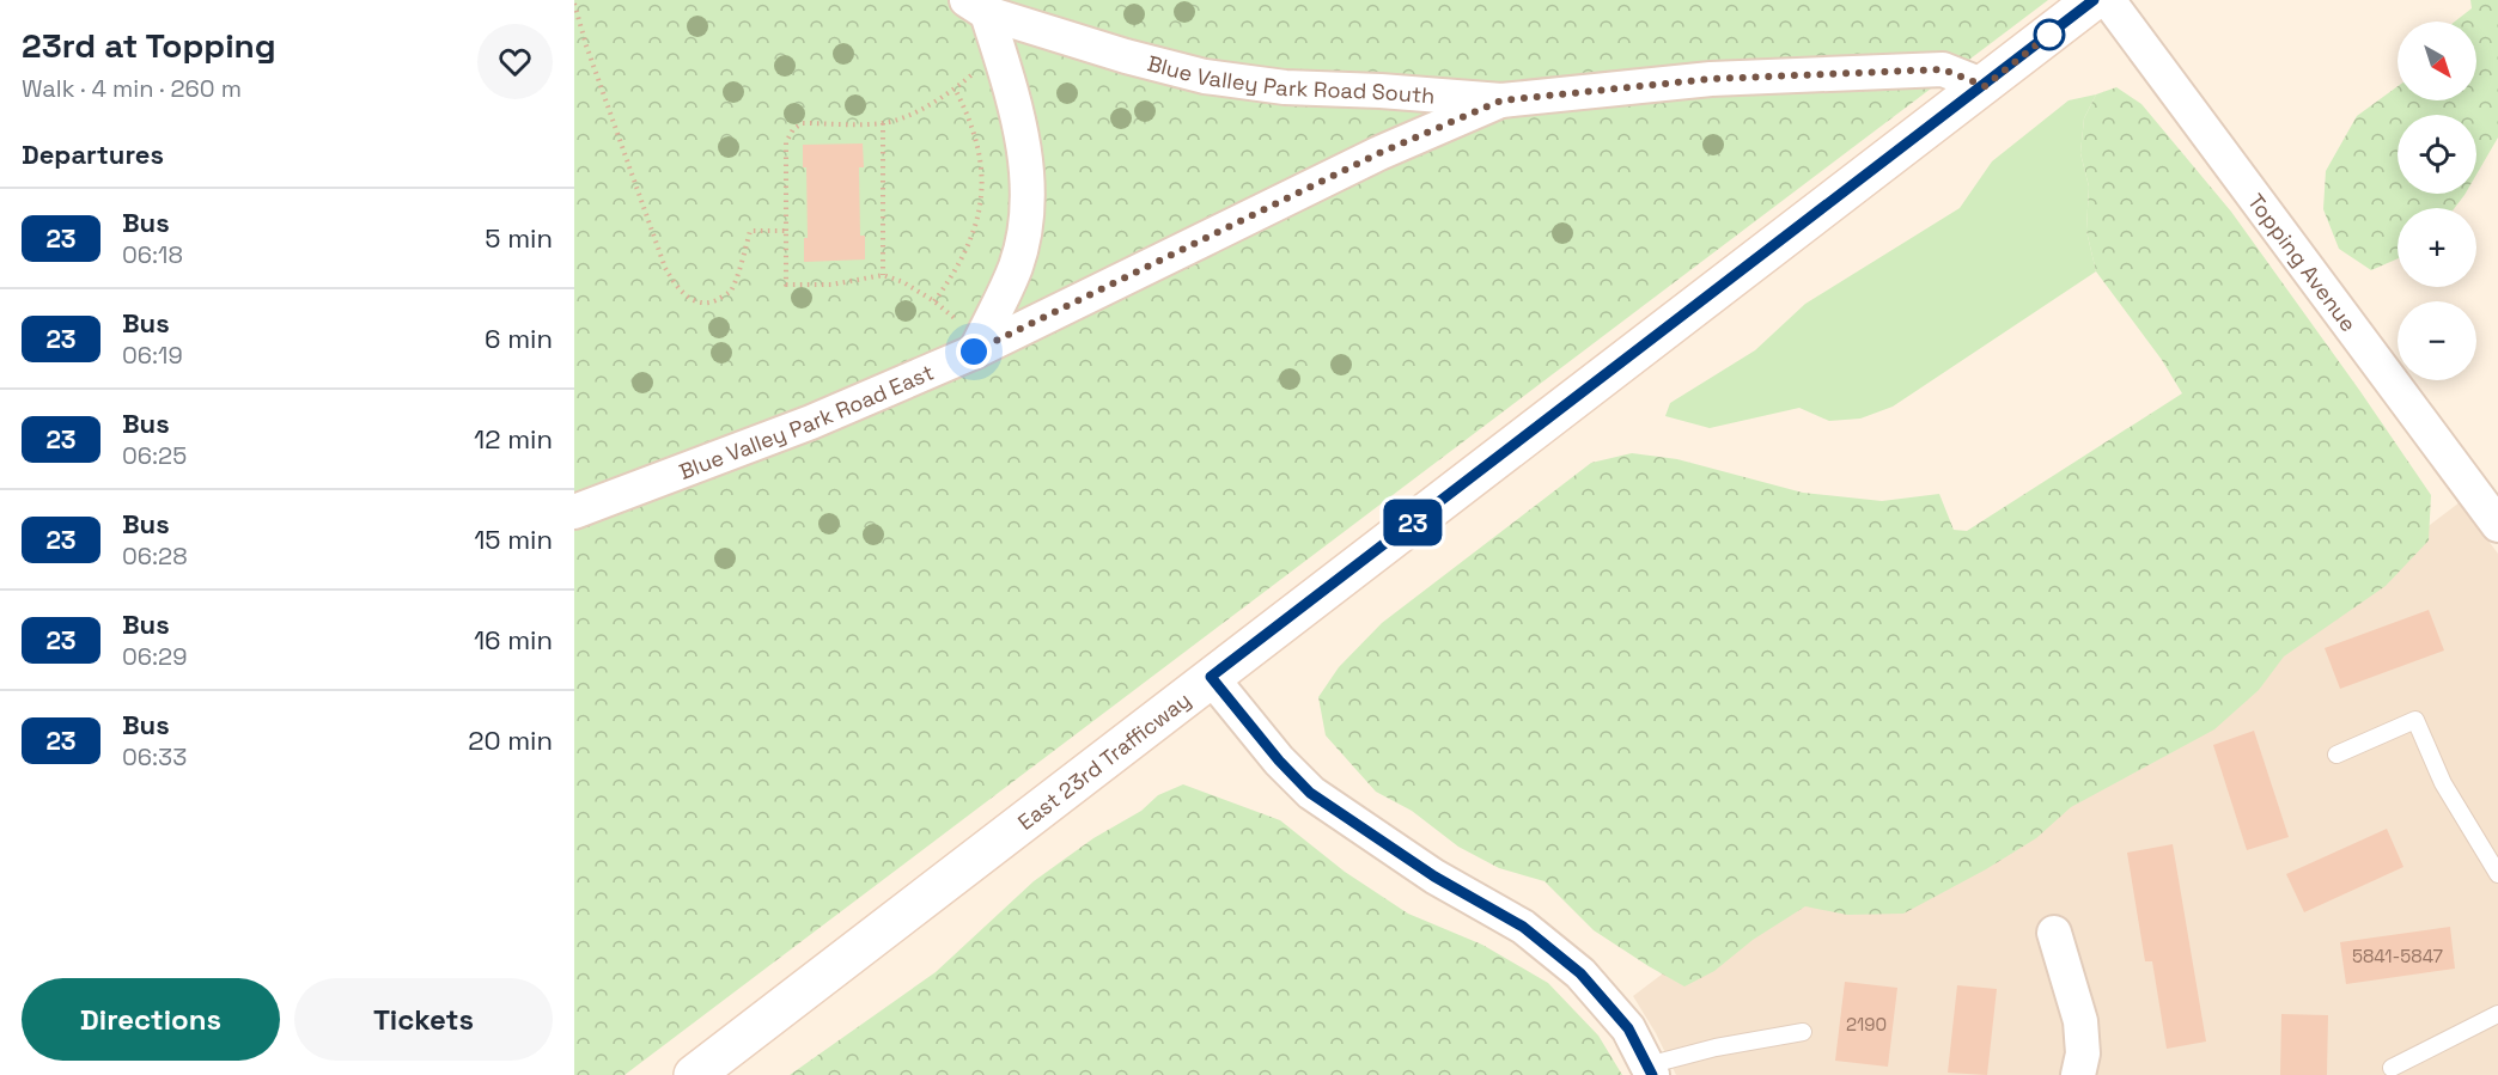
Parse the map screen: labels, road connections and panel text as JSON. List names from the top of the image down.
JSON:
{
  "streets": {
    "main road": ["East 23rd Trafficway"],
    "street": ["Blue Valley Park Road South", "Topping Avenue", "Blue Valley Park Road East"]
  },
  "crossings": [
    ["Blue Valley Park Road South", "Blue Valley Park Road East"],
    ["Blue Valley Park Road South", "East 23rd Trafficway"]
  ],
  "lines": ["bus line 23"],
  "house_numbers": ["5841-5847", "2190"],
  "north": "bottom right",
  "page": {
    "heading": [
      ["23rd at Topping", "Walk · 4 min · 260 m"],
      "Departures"
    ],
    "on_map": "23",
    "map_buttons": ["+", "−"],
    "list": [
      {
        "mark": "23",
        "name": "Bus",
        "note": "06:18",
        "value": "5 min"
      },
      {
        "mark": "23",
        "name": "Bus",
        "note": "06:19",
        "value": "6 min"
      },
      {
        "mark": "23",
        "name": "Bus",
        "note": "06:25",
        "value": "12 min"
      },
      {
        "mark": "23",
        "name": "Bus",
        "note": "06:28",
        "value": "15 min"
      },
      {
        "mark": "23",
        "name": "Bus",
        "note": "06:29",
        "value": "16 min"
      },
      {
        "mark": "23",
        "name": "Bus",
        "note": "06:33",
        "value": "20 min"
      }
    ],
    "buttons": ["Directions", "Tickets"]
  }
}
